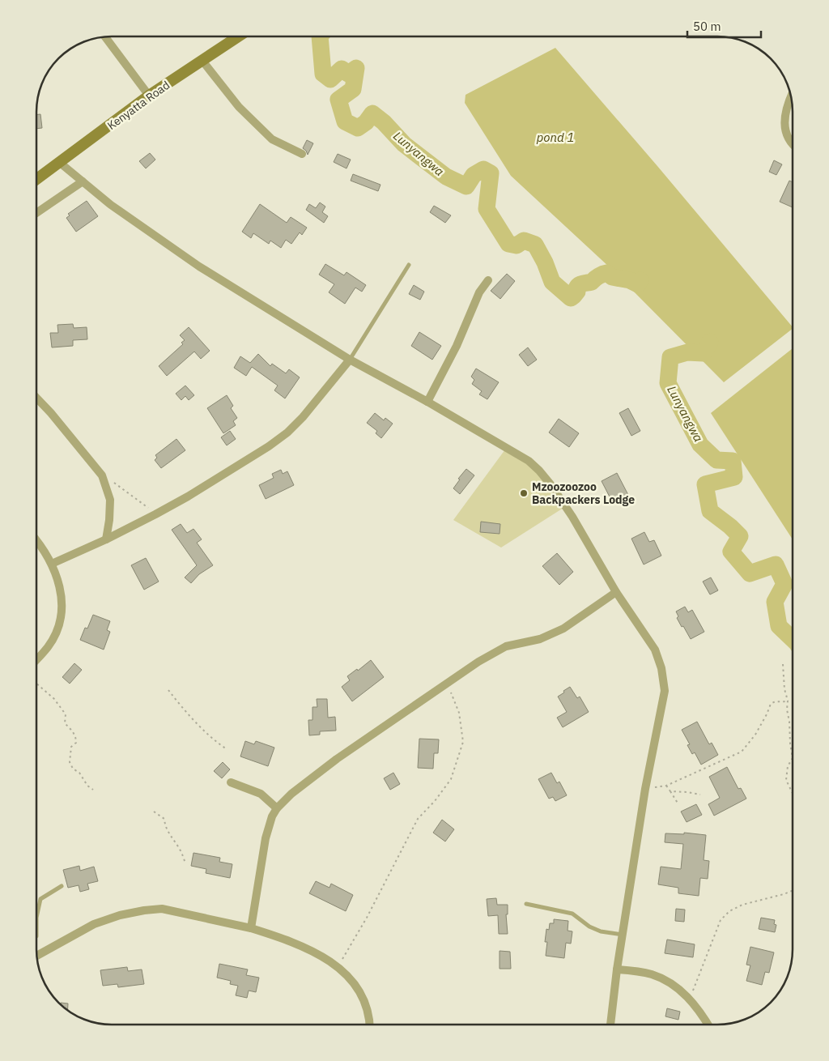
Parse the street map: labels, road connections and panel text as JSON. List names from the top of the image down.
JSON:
{
  "streets": {
    "street": ["Kenyatta Road"]
  },
  "water": ["pond 1", "Lunyangwa"],
  "places": ["Mzoozoozoo Backpackers Lodge"],
  "scale_bar": "50 m"
}
